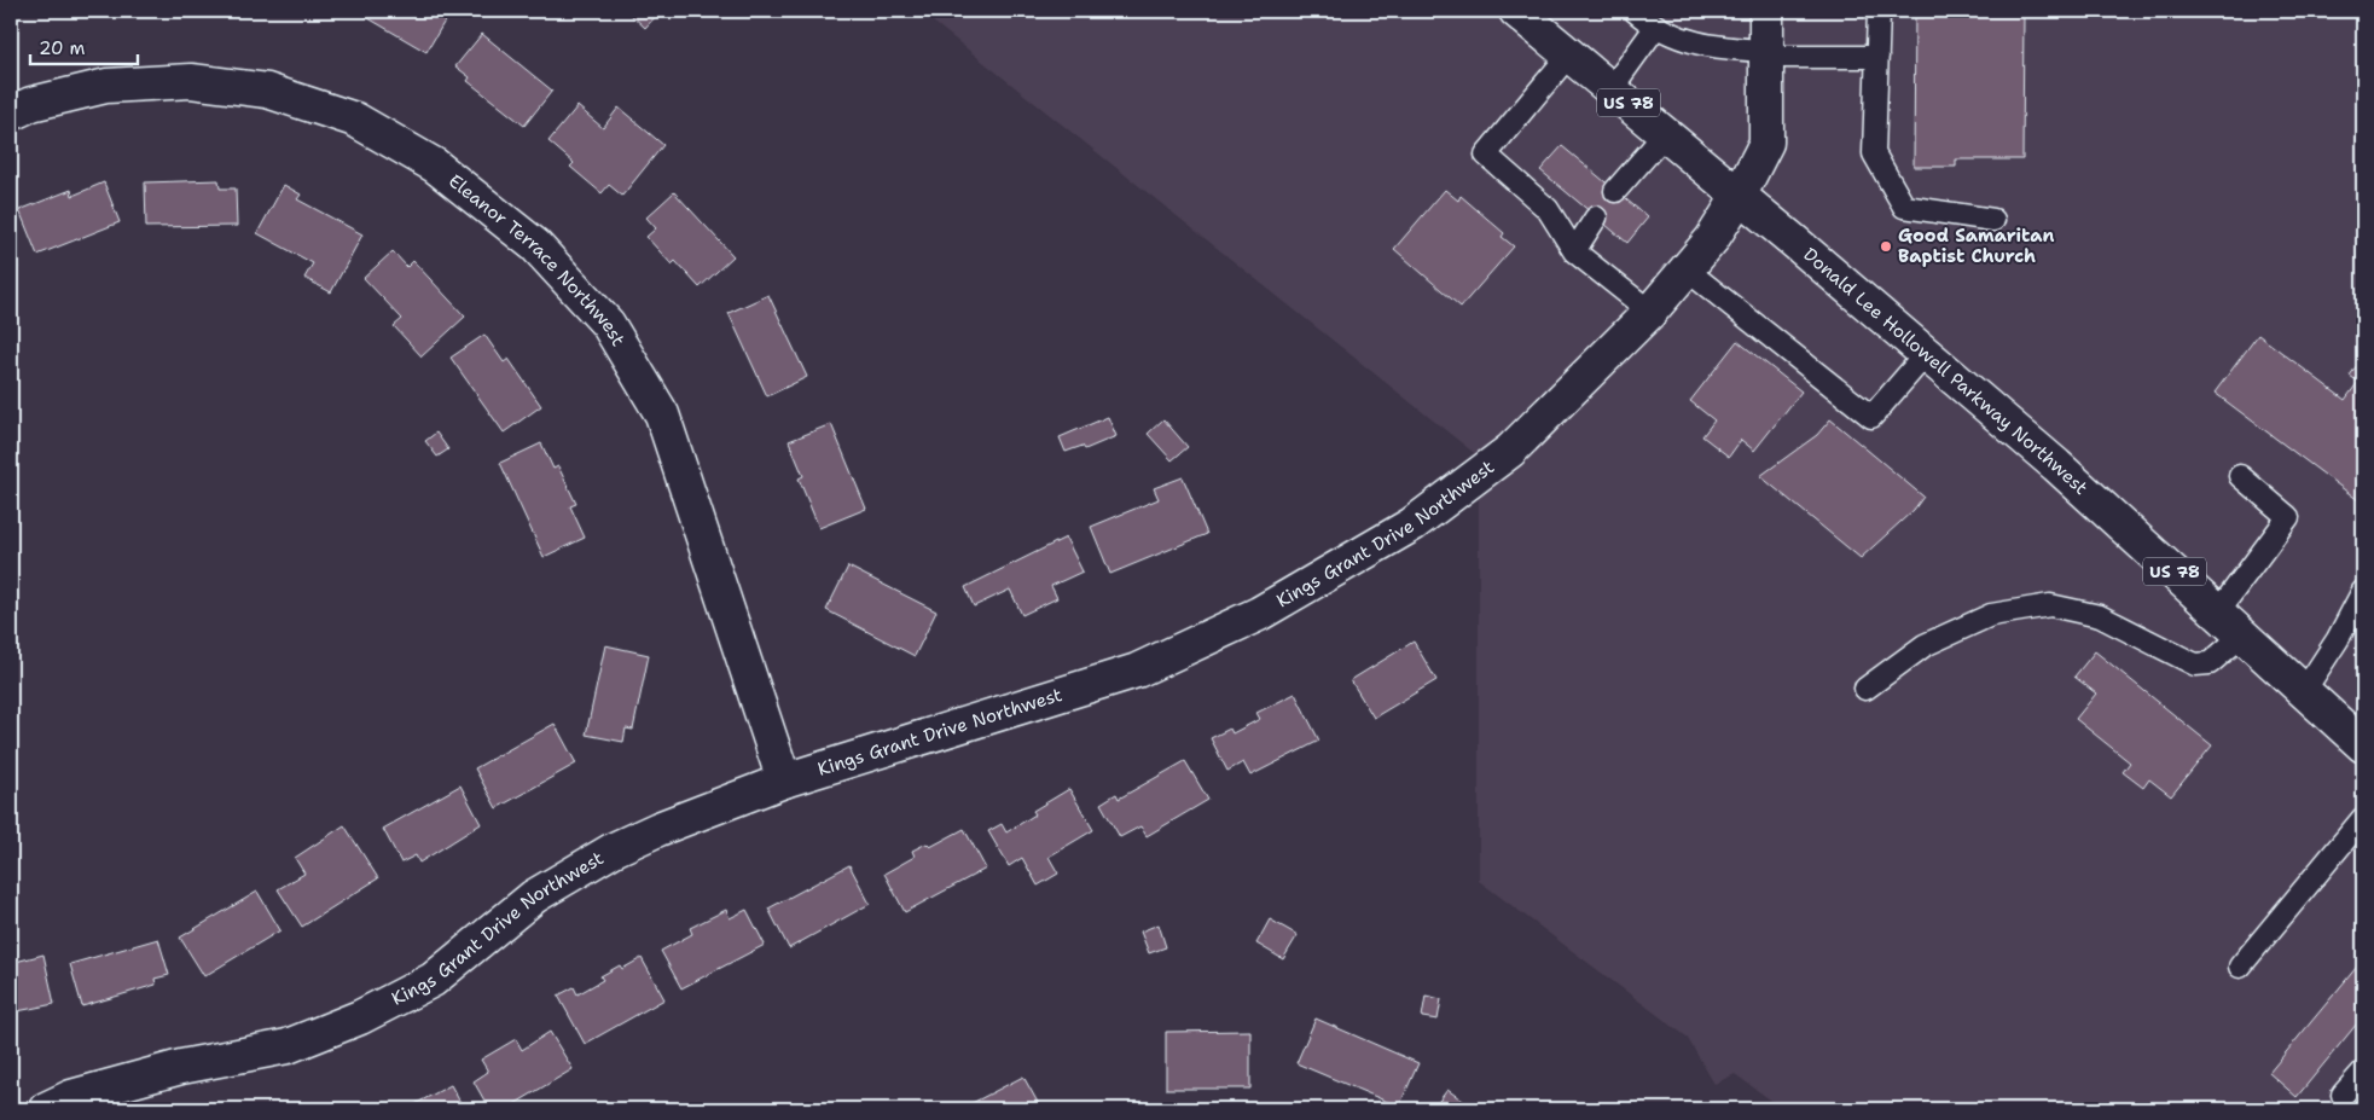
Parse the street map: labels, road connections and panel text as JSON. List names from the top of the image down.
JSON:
{
  "streets": {
    "street": [
      "US 78",
      "Eleanor Terrace Northwest",
      "Donald Lee Hollowell Parkway Northwest",
      "Kings Grant Drive Northwest"
    ]
  },
  "crossings": [
    ["Eleanor Terrace Northwest", "Kings Grant Drive Northwest"],
    ["Donald Lee Hollowell Parkway Northwest", "Kings Grant Drive Northwest"]
  ],
  "places": ["Good Samaritan Baptist Church"],
  "scale_bar": "20 m"
}
